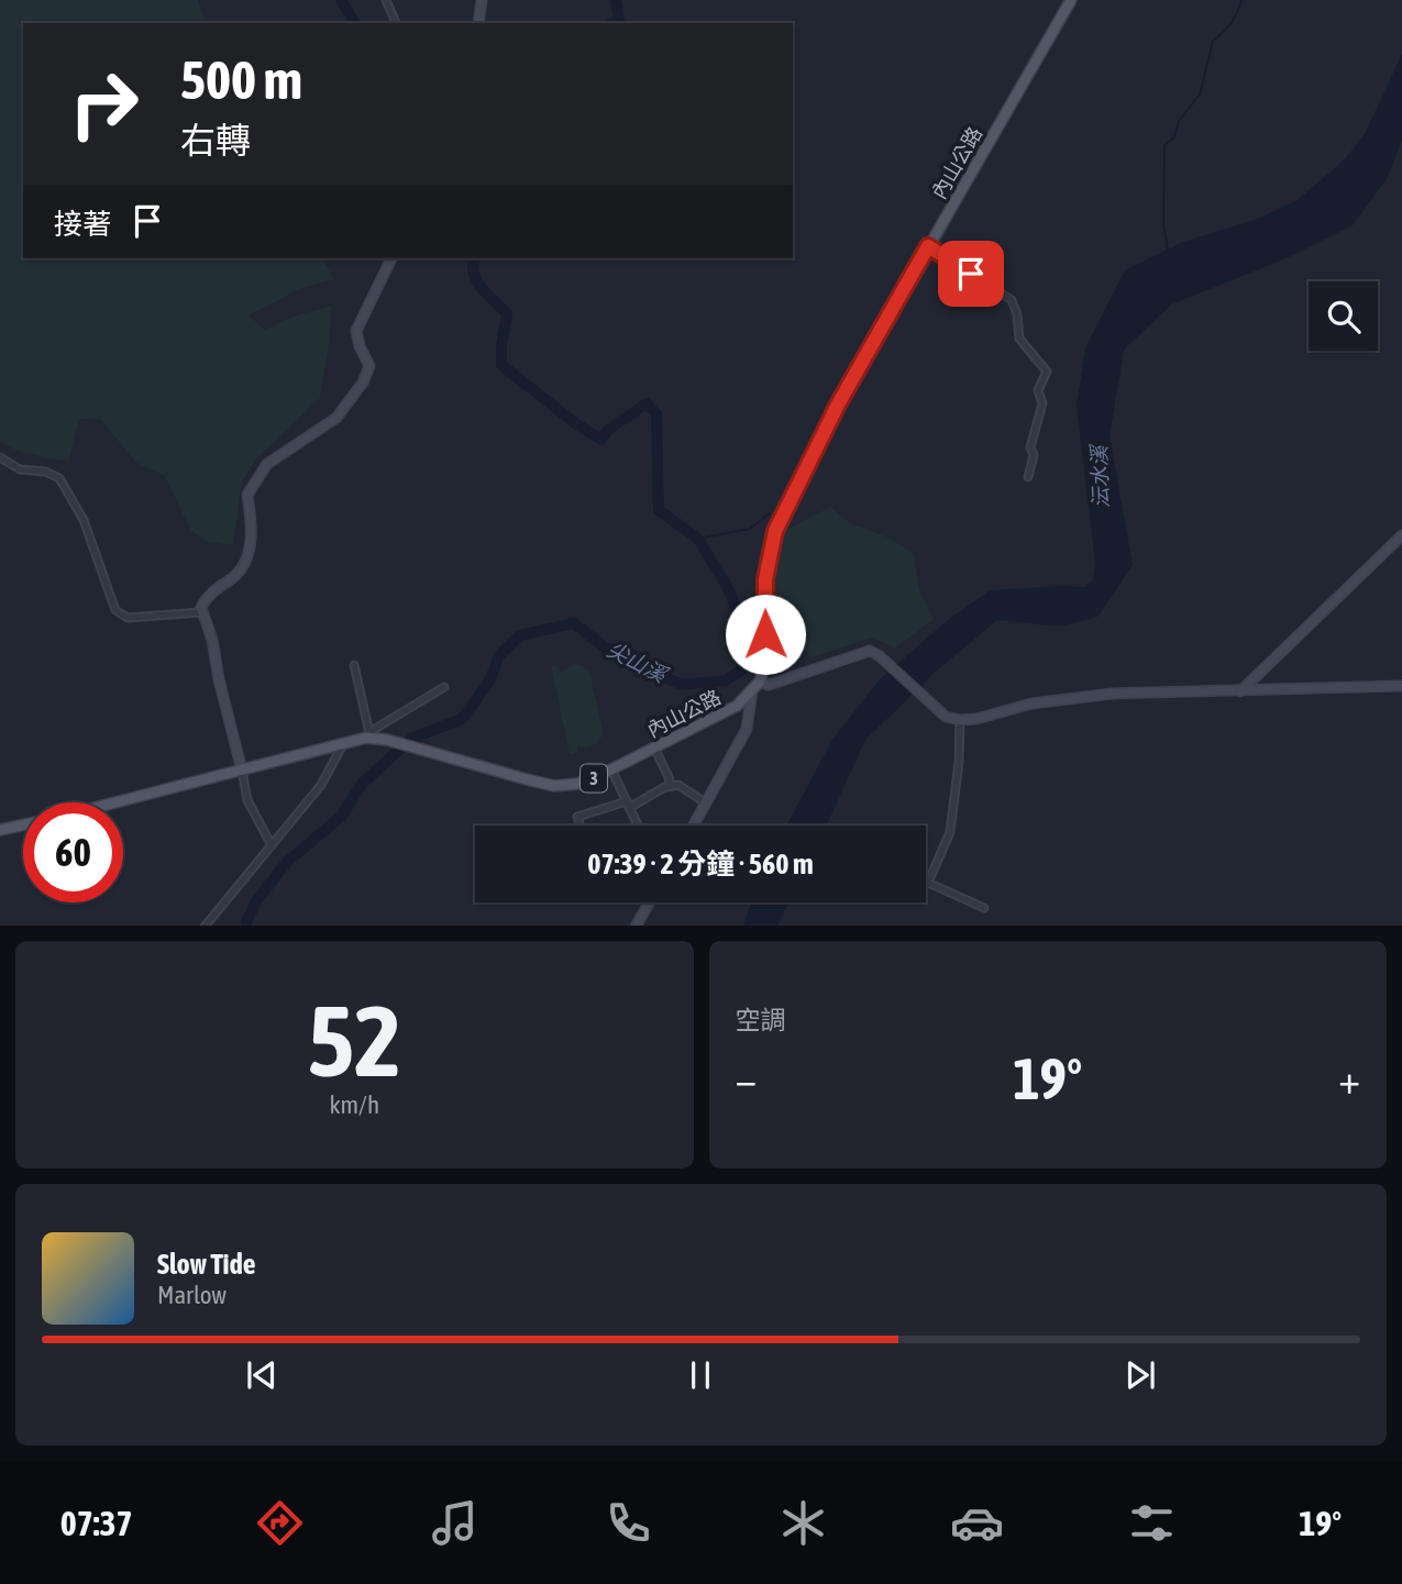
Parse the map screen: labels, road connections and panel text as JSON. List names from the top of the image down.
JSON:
{
  "streets": {
    "main road": ["內山公路", "3"]
  },
  "crossings": [
    ["內山公路", "3"]
  ],
  "water": ["沄水溪", "尖山溪"],
  "page": {
    "turn": ["500 m", "右轉"],
    "then": "接著",
    "limit": "60",
    "trip": "07:39 · 2 分鐘 · 560 m",
    "tile": [
      ["52", "km/h"],
      "空調"
    ],
    "heat": ["−", "19°", "+"],
    "song": ["Slow Tide", "Marlow"],
    "tabs": ["07:37", "19°"]
  }
}
